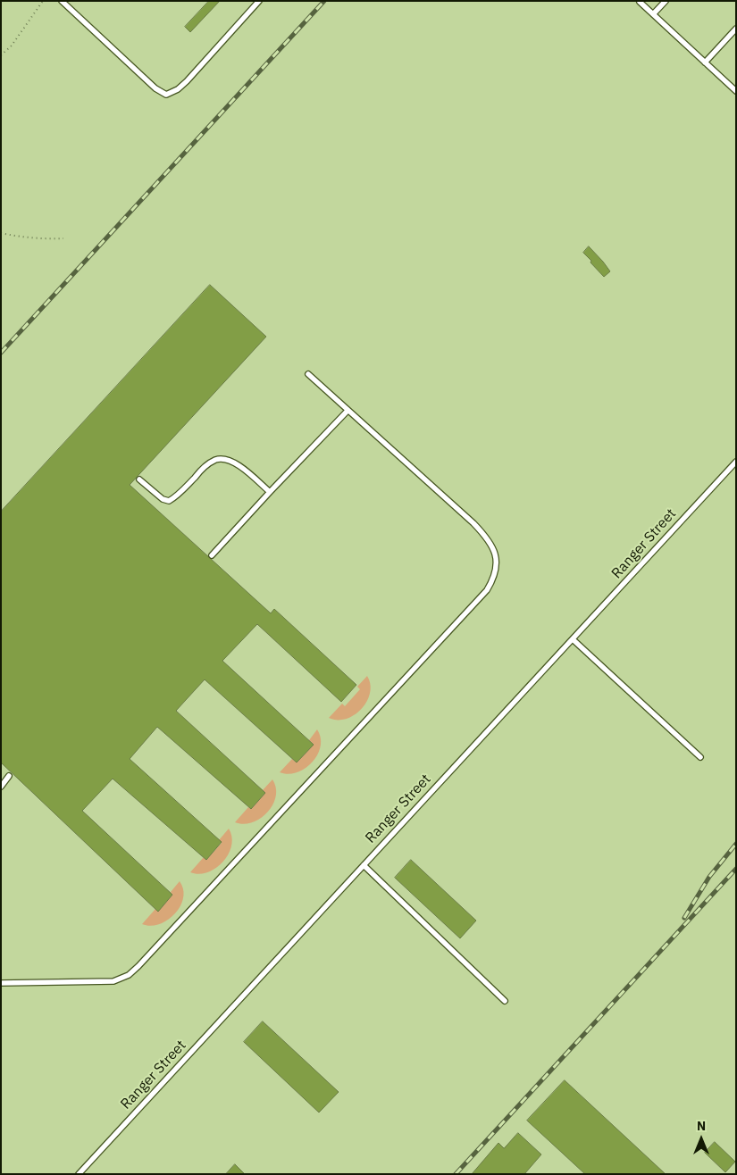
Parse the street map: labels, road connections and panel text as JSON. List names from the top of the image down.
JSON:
{
  "streets": {
    "lane": ["Ranger Street"]
  },
  "north": "top"
}
